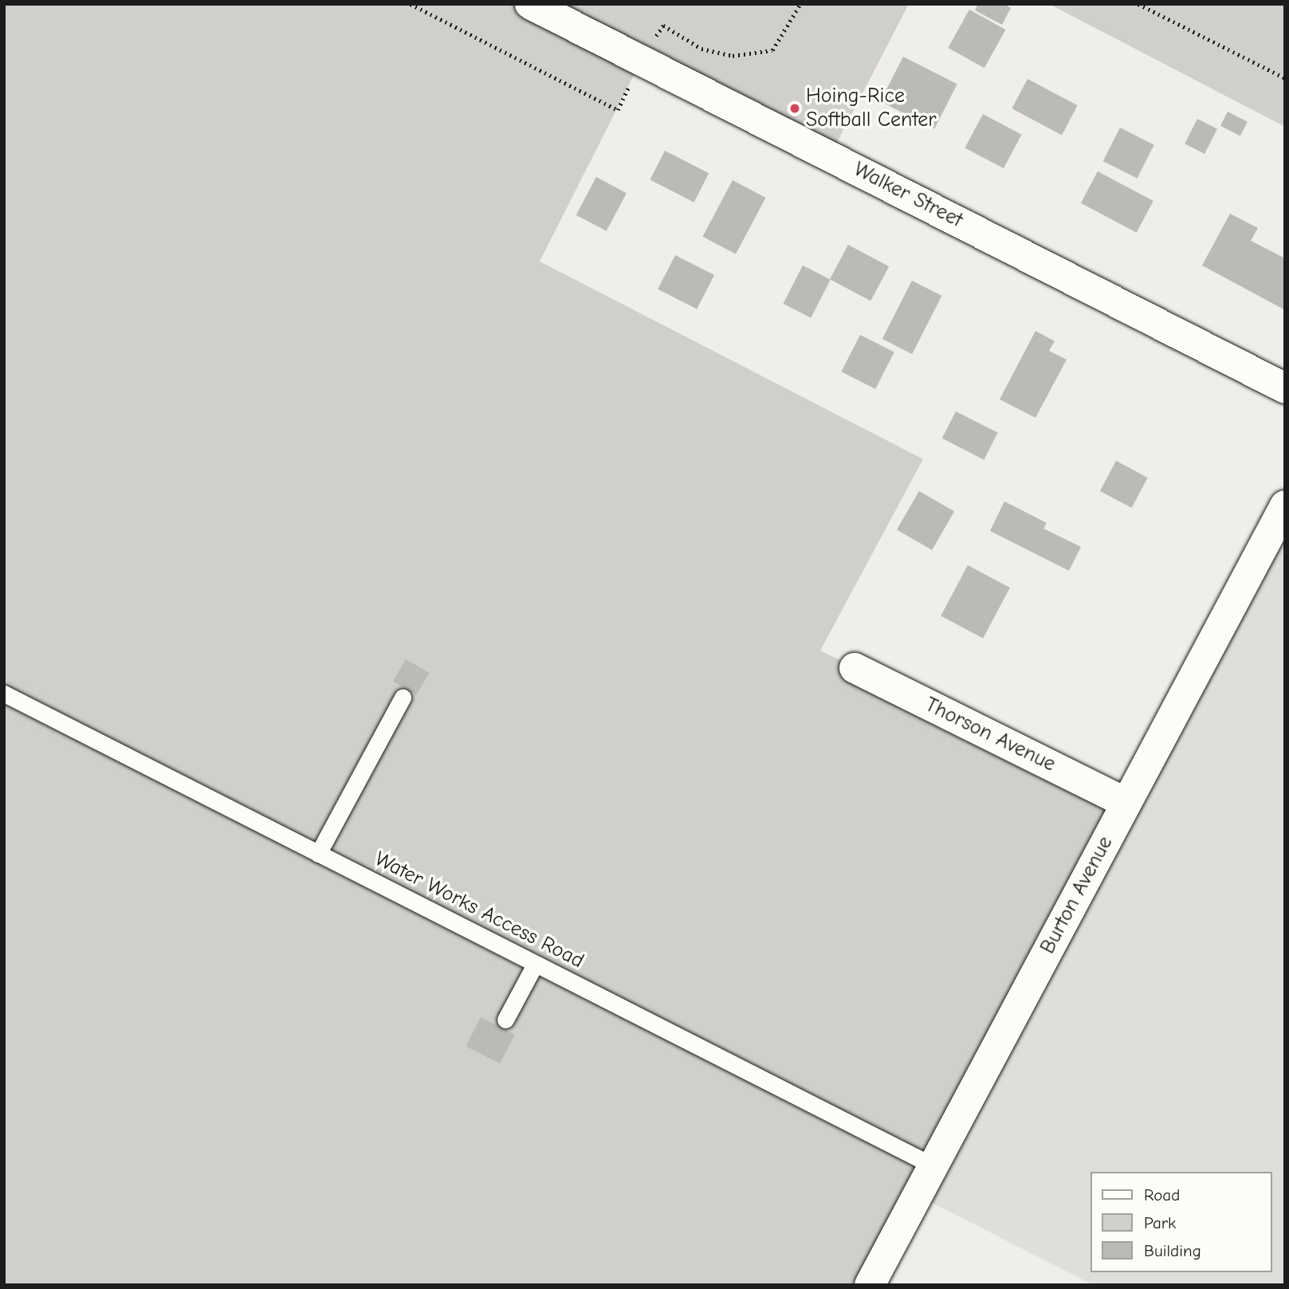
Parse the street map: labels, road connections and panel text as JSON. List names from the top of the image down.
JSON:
{
  "streets": {
    "street": ["Walker Street", "Thorson Avenue", "Burton Avenue"],
    "lane": ["Water Works Access Road"]
  },
  "crossings": [
    ["Thorson Avenue", "Burton Avenue"],
    ["Burton Avenue", "Water Works Access Road"]
  ],
  "places": ["Hoing-Rice Softball Center"],
  "legend": ["Road", "Park", "Building"]
}
